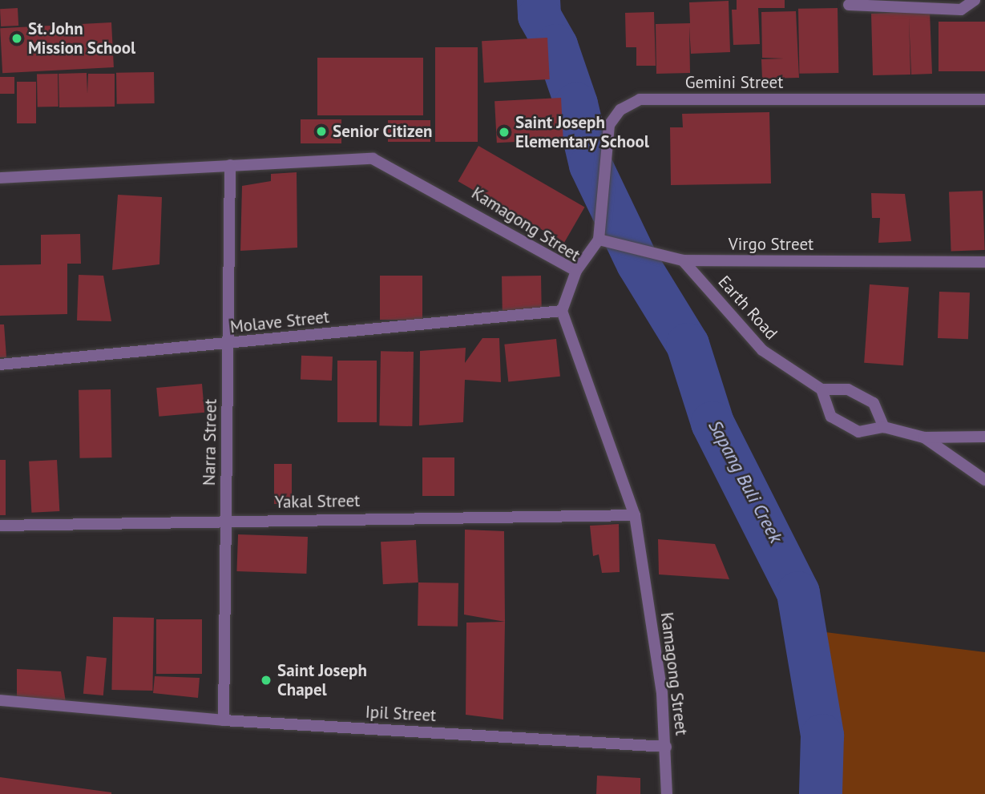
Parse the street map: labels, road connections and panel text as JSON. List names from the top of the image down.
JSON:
{
  "streets": {
    "street": [
      "Gemini Street",
      "Kamagong Street",
      "Virgo Street",
      "Earth Road",
      "Molave Street",
      "Narra Street",
      "Yakal Street",
      "Ipil Street"
    ]
  },
  "crossings": [
    ["Gemini Street", "Virgo Street"],
    ["Kamagong Street", "Molave Street"],
    ["Kamagong Street", "Narra Street"],
    ["Kamagong Street", "Yakal Street"],
    ["Kamagong Street", "Ipil Street"],
    ["Virgo Street", "Earth Road"],
    ["Molave Street", "Narra Street"],
    ["Narra Street", "Yakal Street"],
    ["Narra Street", "Ipil Street"]
  ],
  "water": ["Sapang Buli Creek"],
  "places": [
    "St. John Mission School",
    "Senior Citizen",
    "Saint Joseph Elementary School",
    "Saint Joseph Chapel"
  ]
}
